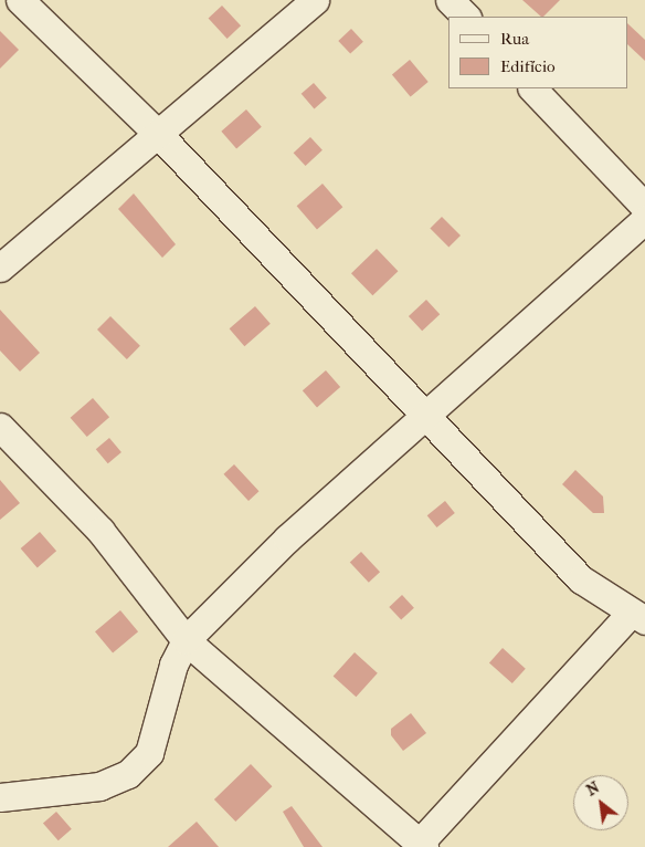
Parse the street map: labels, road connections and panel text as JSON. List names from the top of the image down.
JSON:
{
  "legend": ["Rua", "Edifício"],
  "north": "top left"
}
